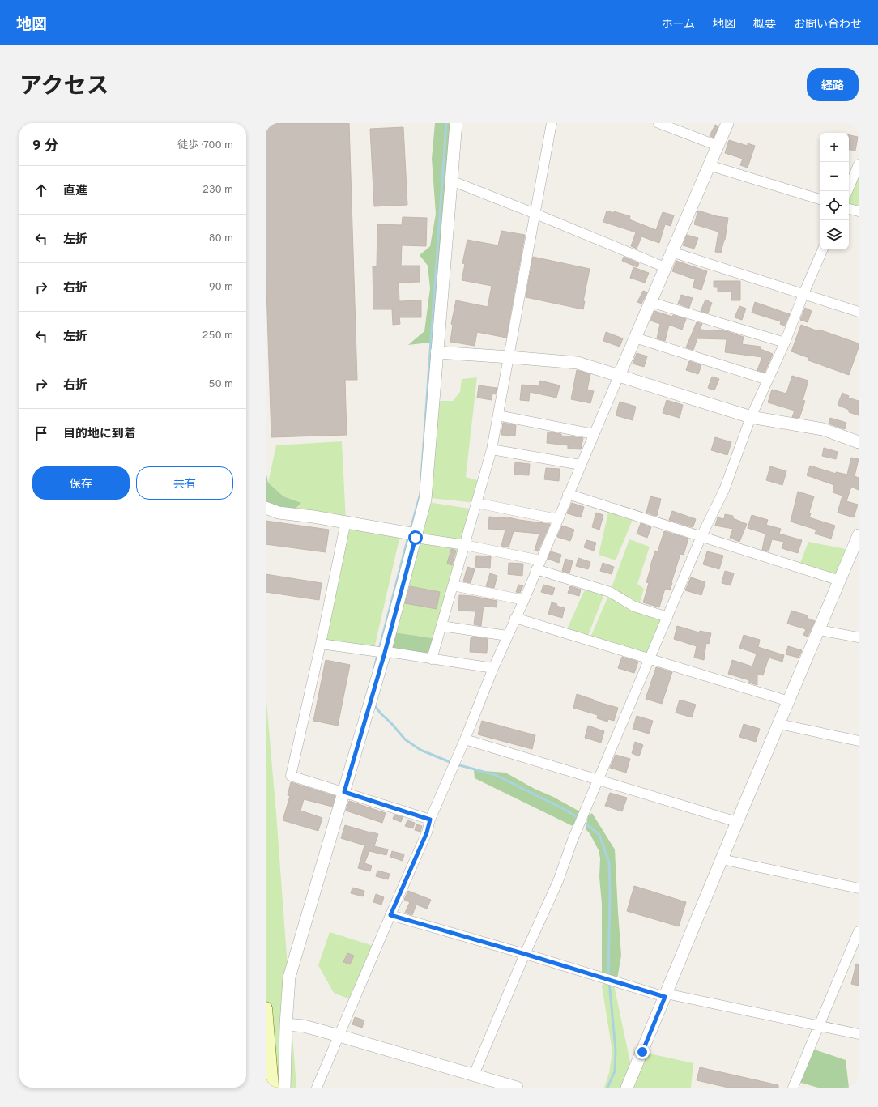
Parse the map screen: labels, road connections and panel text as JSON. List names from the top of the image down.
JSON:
{
  "page": {
    "header": "地図",
    "nav": [
      "ホーム",
      "地図",
      "概要",
      "お問い合わせ"
    ],
    "title": "アクセス",
    "buttons": [
      "経路",
      ["保存", "共有"]
    ],
    "heading": ["9 分", "徒歩 · 700 m"],
    "map_buttons": ["+", "−"],
    "list": [
      ["直進", "230 m"],
      ["左折", "80 m"],
      ["右折", "90 m"],
      ["左折", "250 m"],
      ["右折", "50 m"],
      "目的地に到着"
    ]
  }
}
